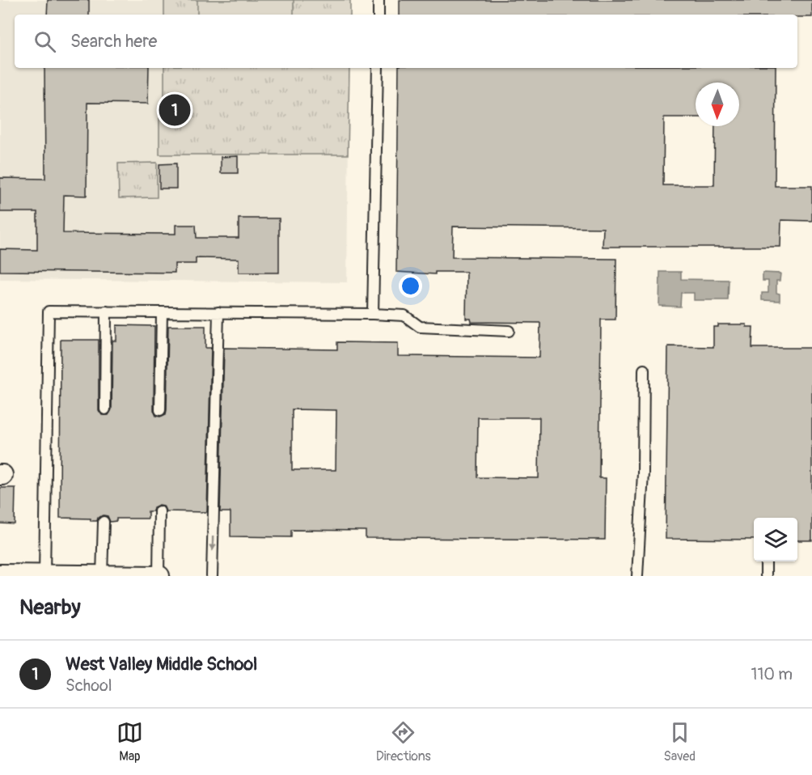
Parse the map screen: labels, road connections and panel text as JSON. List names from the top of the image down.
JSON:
{
  "north": "bottom",
  "page": {
    "search": "Search here",
    "pins": "1",
    "heading": "Nearby",
    "list": [
      {
        "mark": "1",
        "name": "West Valley Middle School",
        "note": "School",
        "value": "110 m"
      }
    ],
    "nav": ["Map", "Directions", "Saved"]
  }
}
